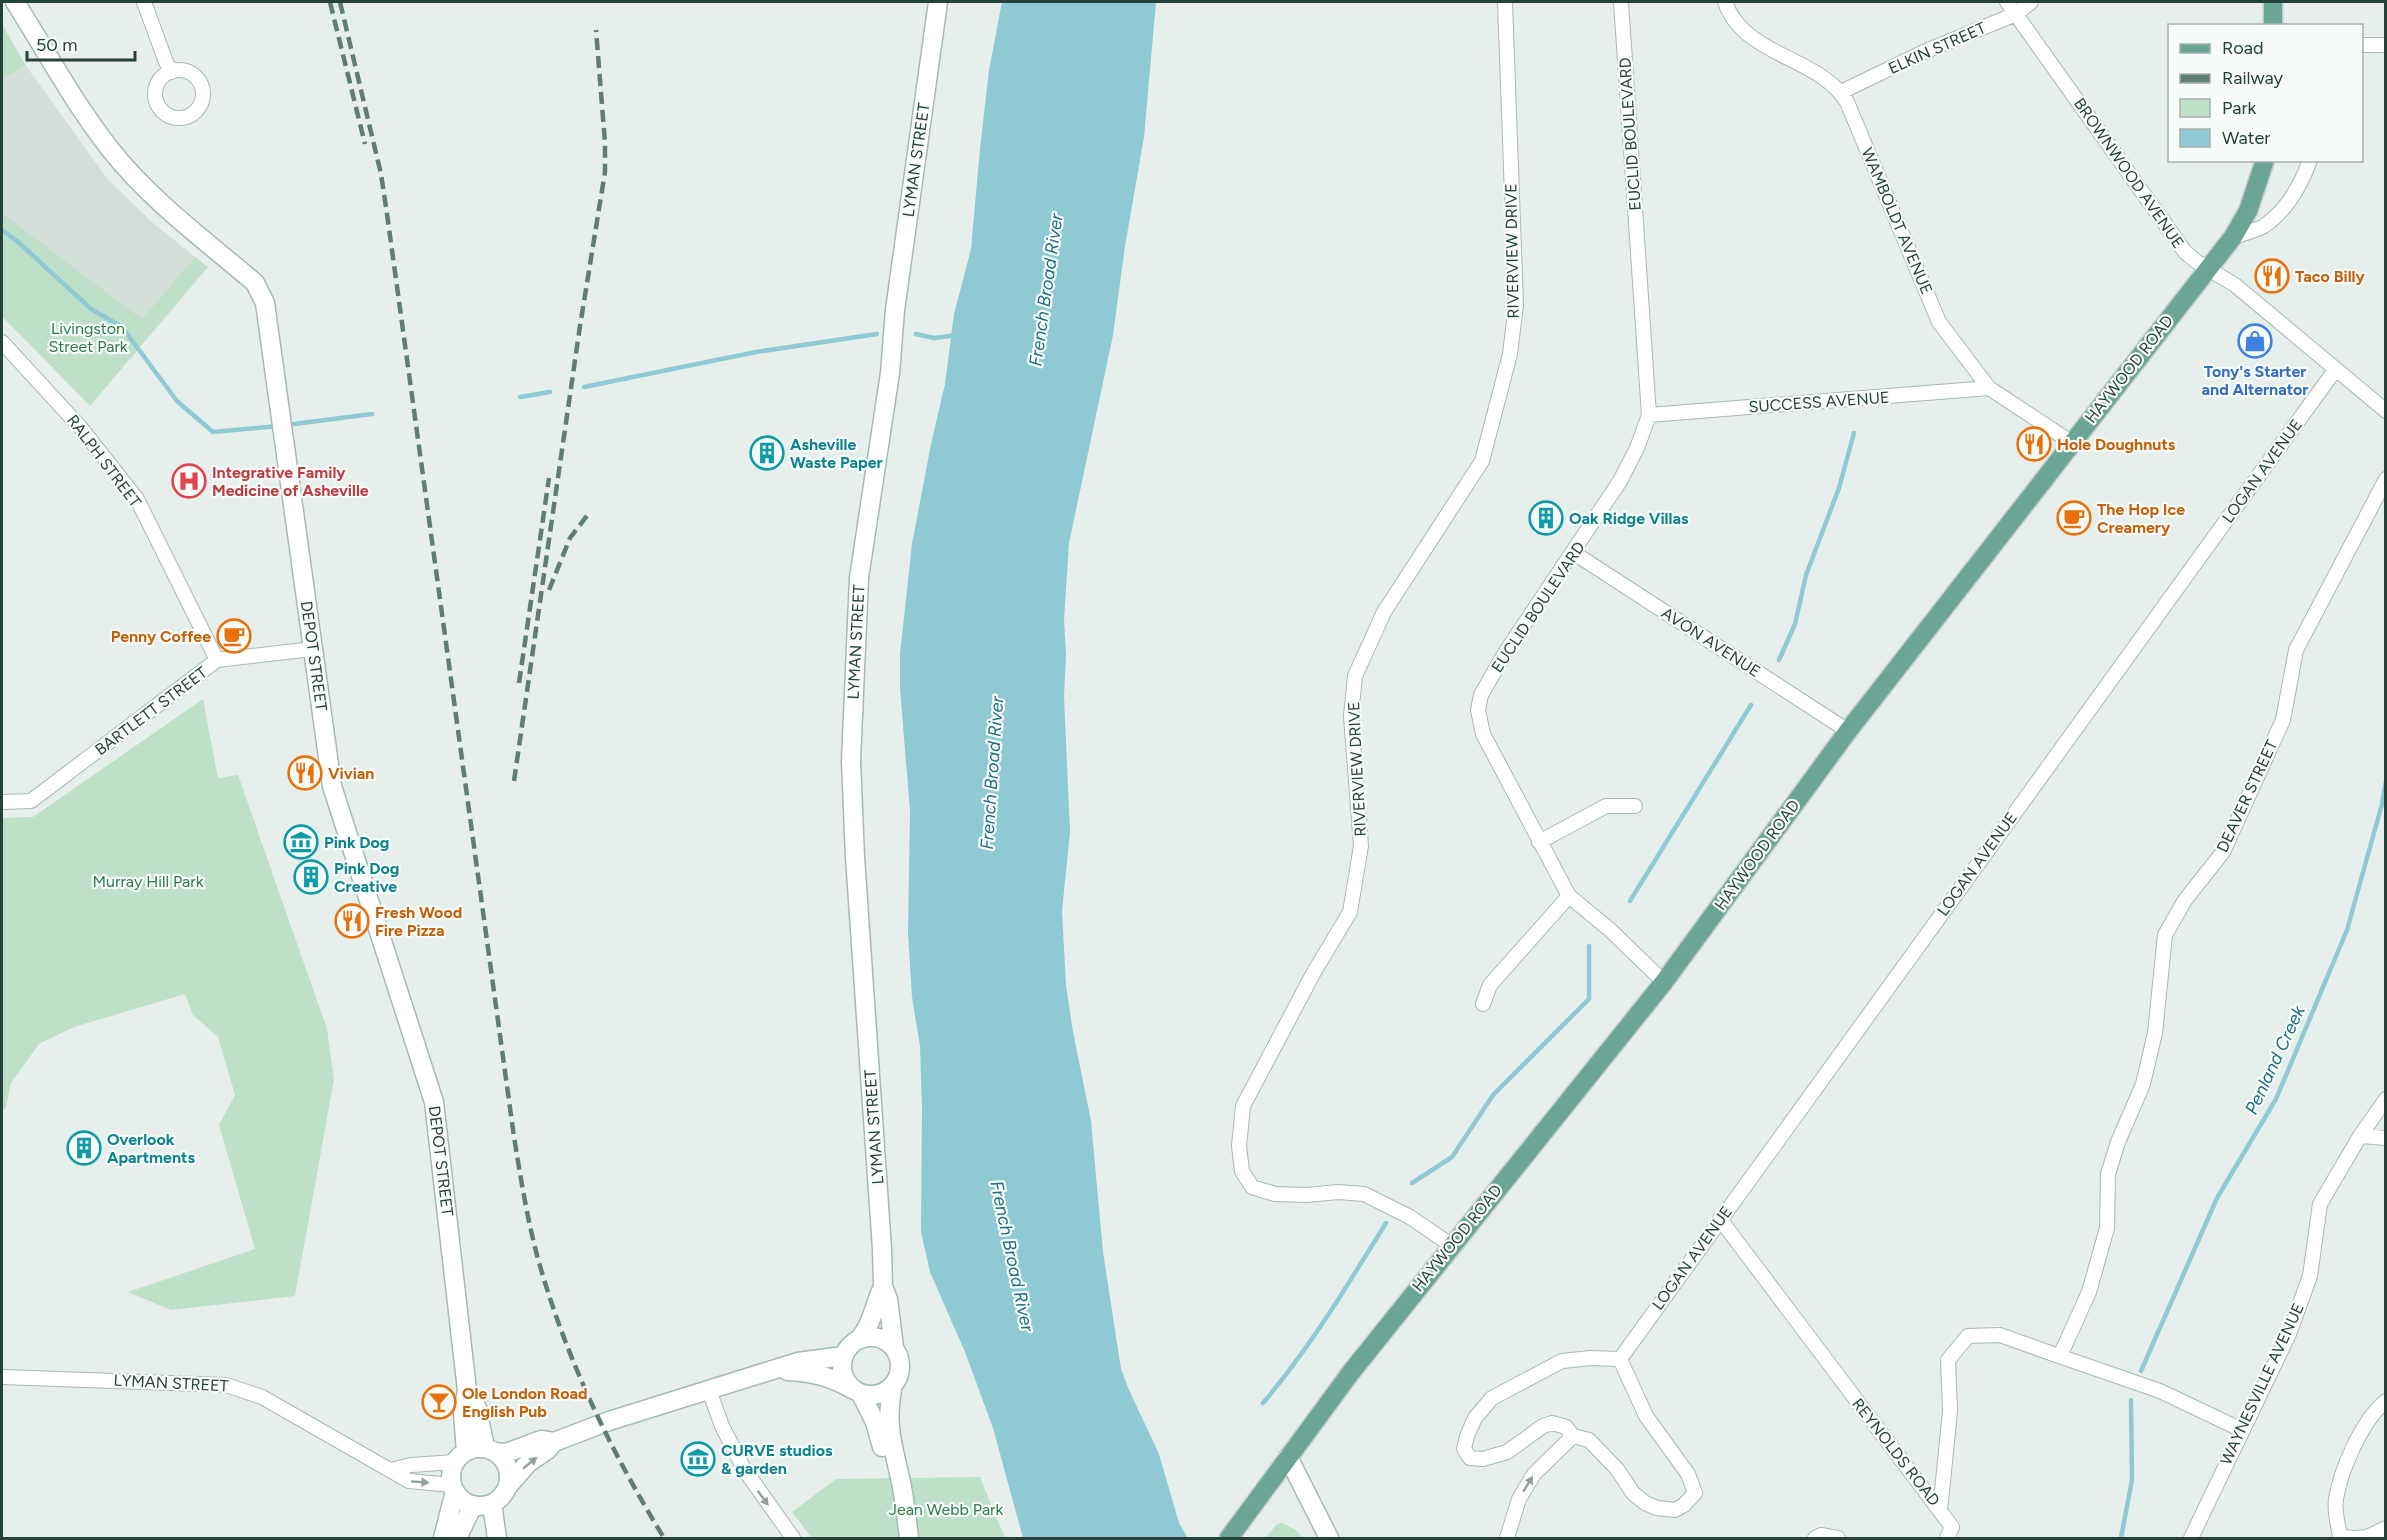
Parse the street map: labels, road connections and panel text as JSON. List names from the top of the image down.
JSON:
{
  "streets": {
    "main road": ["LYMAN STREET", "HAYWOOD ROAD", "DEPOT STREET"],
    "street": [
      "ELKIN STREET",
      "EUCLID BOULEVARD",
      "BROWNWOOD AVENUE",
      "WAMBOLDT AVENUE",
      "RIVERVIEW DRIVE",
      "SUCCESS AVENUE",
      "RALPH STREET",
      "LOGAN AVENUE",
      "AVON AVENUE",
      "BARTLETT STREET",
      "DEAVER STREET",
      "WAYNESVILLE AVENUE",
      "REYNOLDS ROAD"
    ]
  },
  "crossings": [
    ["ELKIN STREET", "BROWNWOOD AVENUE"],
    ["ELKIN STREET", "WAMBOLDT AVENUE"],
    ["EUCLID BOULEVARD", "HAYWOOD ROAD"],
    ["EUCLID BOULEVARD", "SUCCESS AVENUE"],
    ["EUCLID BOULEVARD", "AVON AVENUE"],
    ["LYMAN STREET", "DEPOT STREET"],
    ["BROWNWOOD AVENUE", "HAYWOOD ROAD"],
    ["BROWNWOOD AVENUE", "LOGAN AVENUE"],
    ["WAMBOLDT AVENUE", "HAYWOOD ROAD"],
    ["WAMBOLDT AVENUE", "SUCCESS AVENUE"],
    ["RIVERVIEW DRIVE", "HAYWOOD ROAD"],
    ["HAYWOOD ROAD", "AVON AVENUE"],
    ["RALPH STREET", "BARTLETT STREET"],
    ["LOGAN AVENUE", "REYNOLDS ROAD"],
    ["DEPOT STREET", "BARTLETT STREET"],
    ["DEAVER STREET", "REYNOLDS ROAD"],
    ["WAYNESVILLE AVENUE", "REYNOLDS ROAD"]
  ],
  "water": ["French Broad River", "Penland Creek"],
  "parks": ["Livingston Street Park", "Murray Hill Park", "Jean Webb Park"],
  "places": {
    "restaurant": [
      "Taco Billy",
      "Hole Doughnuts",
      "Vivian",
      "Fresh Wood Fire Pizza"
    ],
    "shop": ["Tony's Starter and Alternator"],
    "building": [
      "Asheville Waste Paper",
      "Oak Ridge Villas",
      "Pink Dog Creative",
      "Overlook Apartments"
    ],
    "hospital": ["Integrative Family Medicine of Asheville"],
    "cafe": ["The Hop Ice Creamery", "Penny Coffee"],
    "museum": ["Pink Dog", "CURVE studios & garden"],
    "bar": ["Ole London Road English Pub"]
  },
  "legend": [
    "Road",
    "Railway",
    "Park",
    "Water"
  ],
  "scale_bar": "50 m"
}
